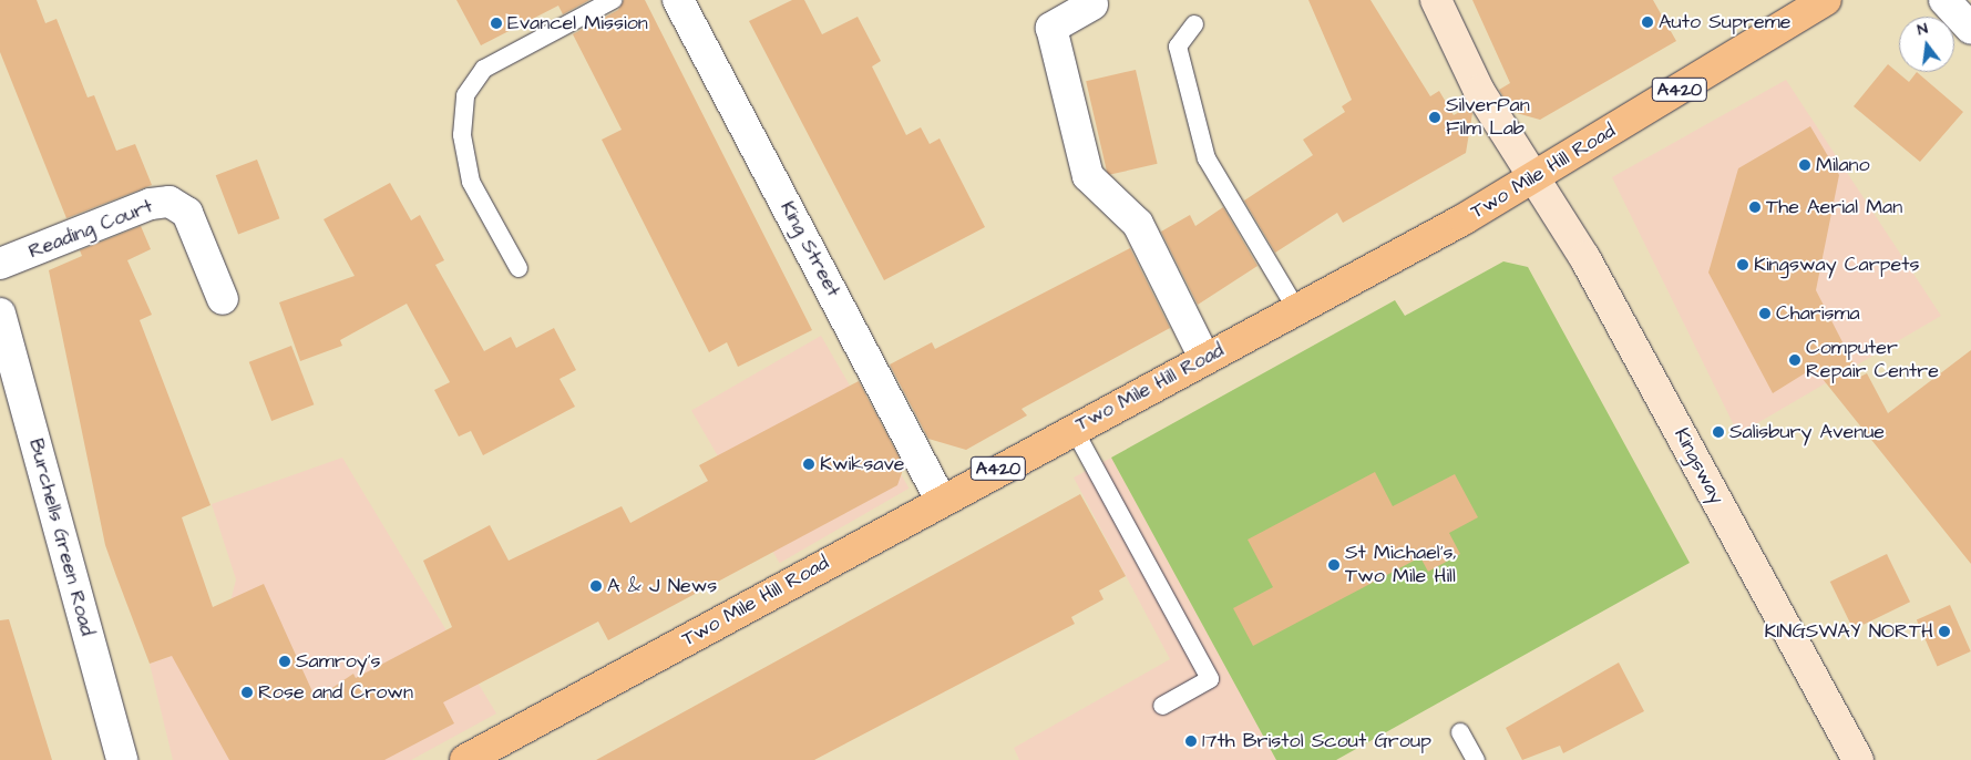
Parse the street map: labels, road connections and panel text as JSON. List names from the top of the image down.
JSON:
{
  "streets": {
    "main road": ["A420", "Two Mile Hill Road"],
    "street": [
      "Reading Court",
      "King Street",
      "Kingsway",
      "Burchells Green Road"
    ]
  },
  "crossings": [
    ["Two Mile Hill Road", "King Street"],
    ["Two Mile Hill Road", "Kingsway"]
  ],
  "places": [
    "Auto Supreme",
    "Evancel Mission",
    "SilverPan Film Lab",
    "Milano",
    "The Aerial Man",
    "Kingsway Carpets",
    "Charisma",
    "Computer Repair Centre",
    "Salisbury Avenue",
    "Kwiksave",
    "St Michael's, Two Mile Hill",
    "A & J News",
    "KINGSWAY NORTH",
    "Samroy's",
    "Rose and Crown",
    "17th Bristol Scout Group"
  ],
  "north": "top"
}
